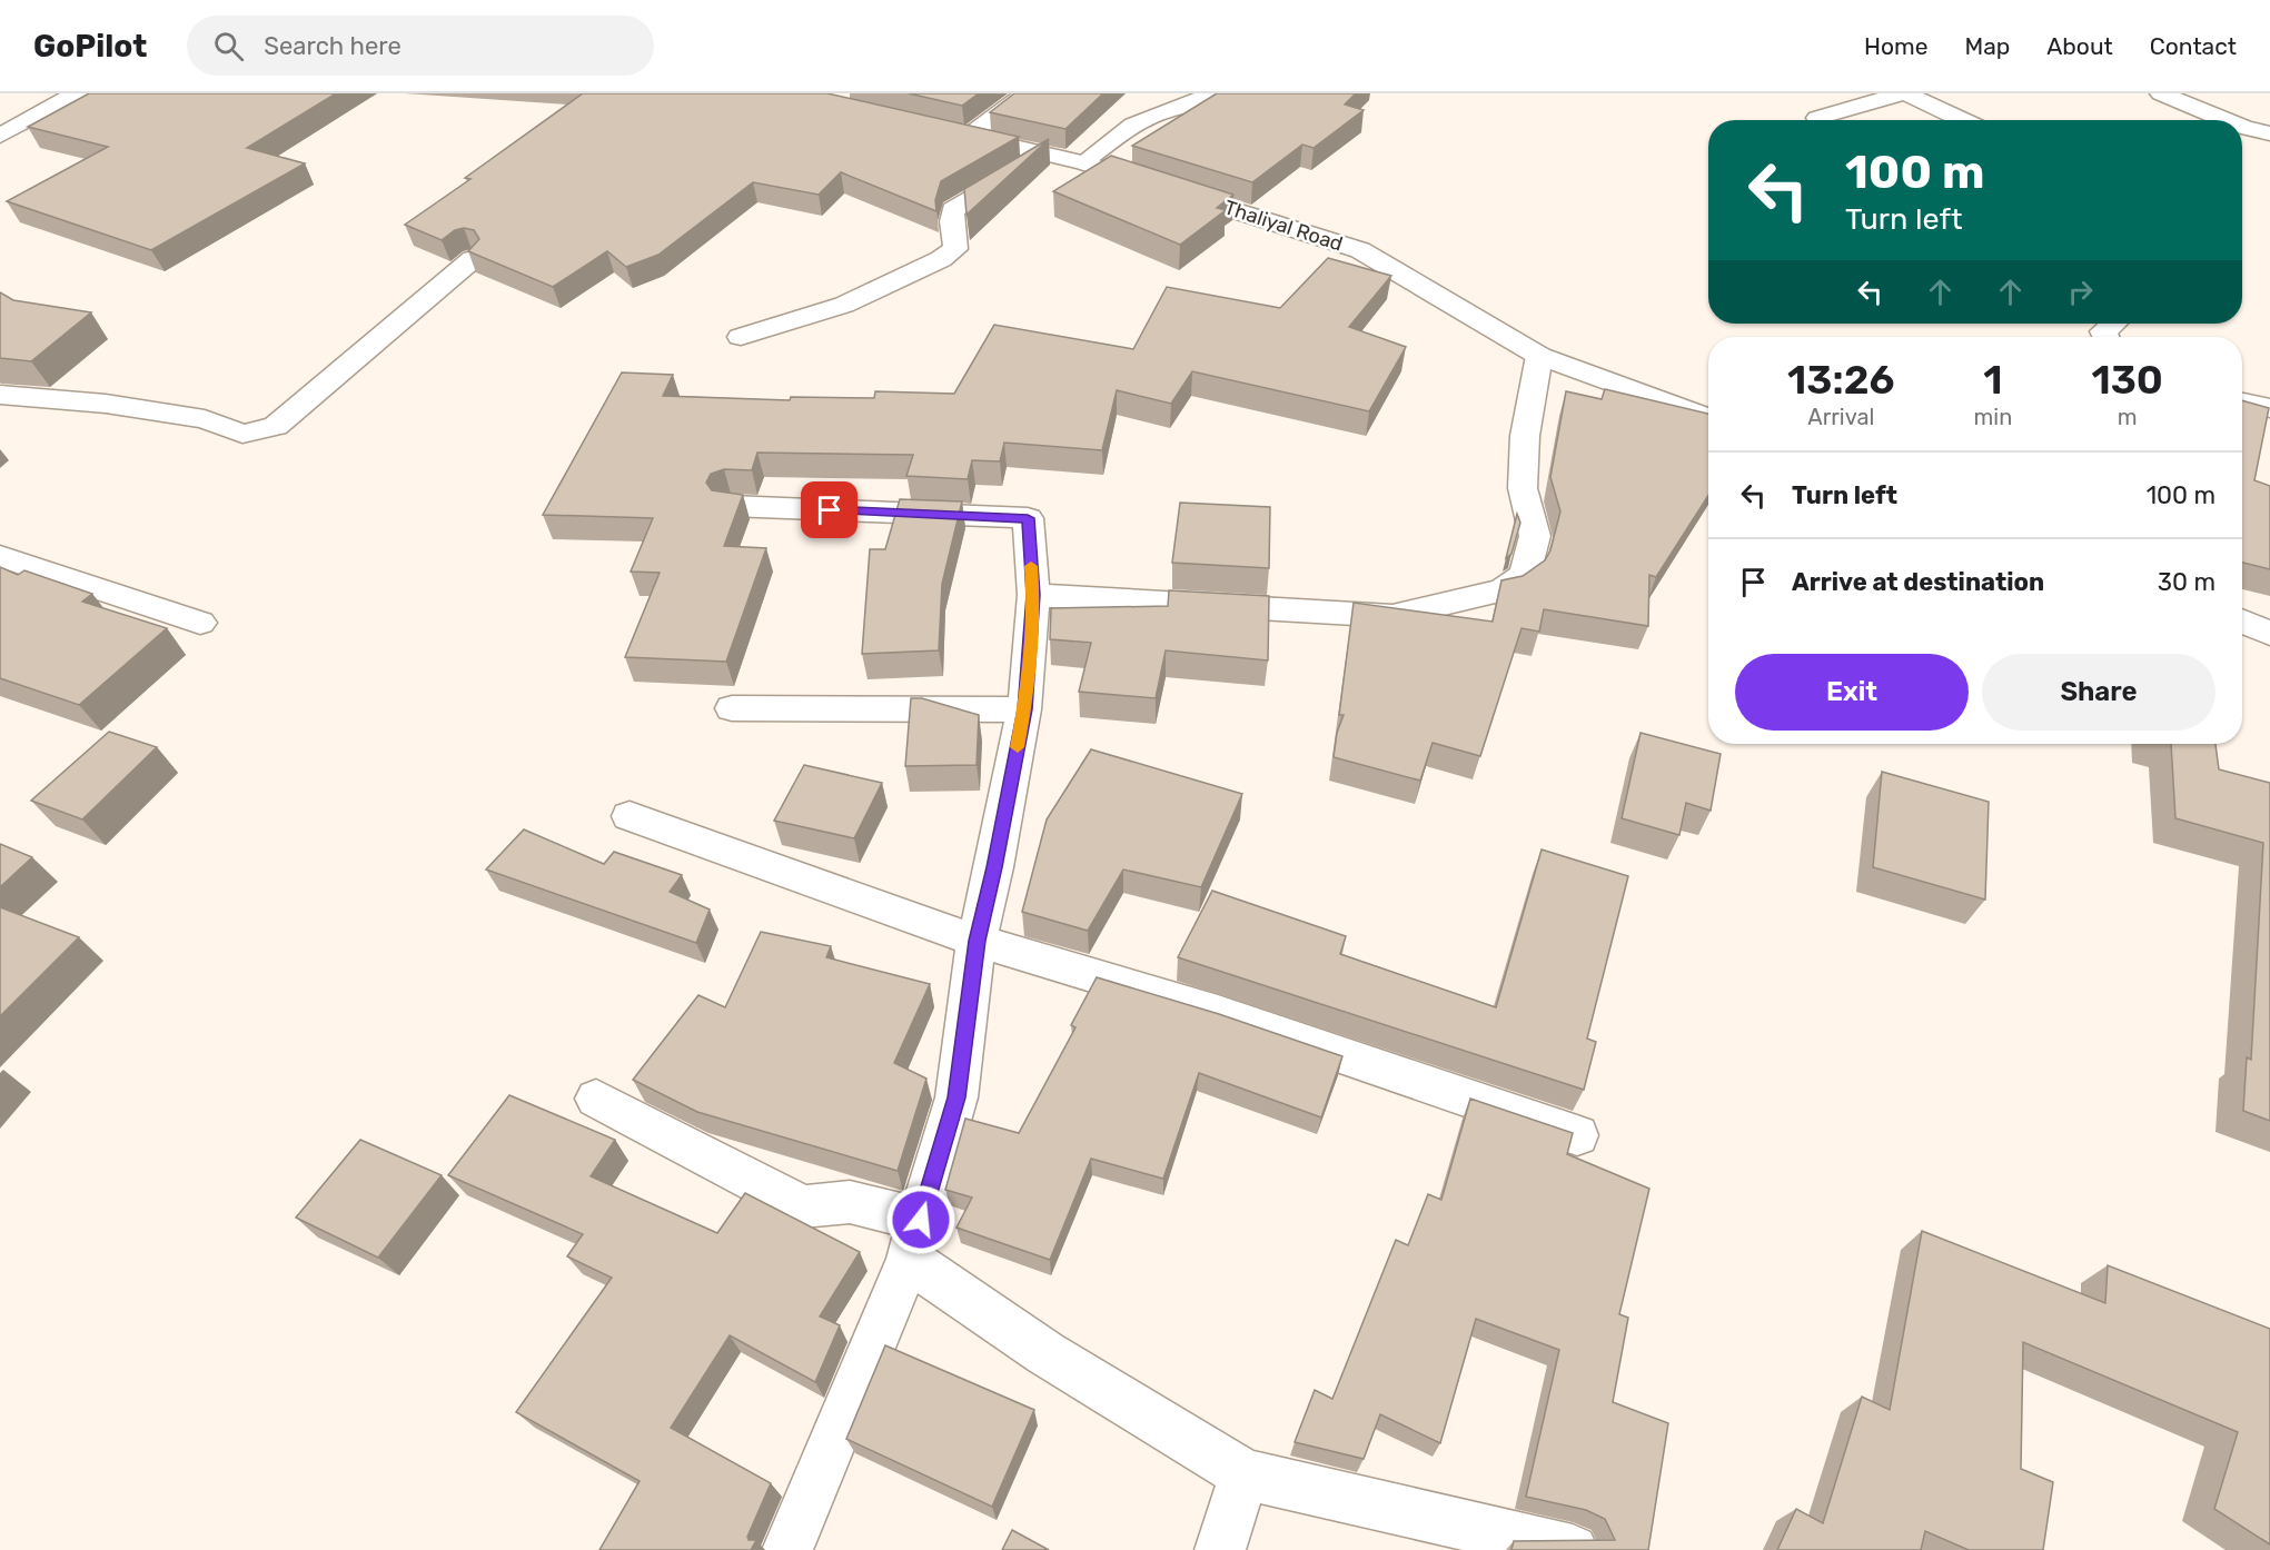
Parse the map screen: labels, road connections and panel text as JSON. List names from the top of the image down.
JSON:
{
  "streets": {
    "street": ["Thaliyal Road"]
  },
  "page": {
    "header": "GoPilot",
    "search": "Search here",
    "nav": [
      "Home",
      "Map",
      "About",
      "Contact"
    ],
    "turn": ["100 m", "Turn left"],
    "eta": [
      "13:26",
      "Arrival",
      "1",
      "min",
      "130",
      "m"
    ],
    "list": [
      {
        "name": "Turn left",
        "value": "100 m"
      },
      {
        "name": "Arrive at destination",
        "value": "30 m"
      }
    ],
    "buttons": ["Exit", "Share"]
  }
}
